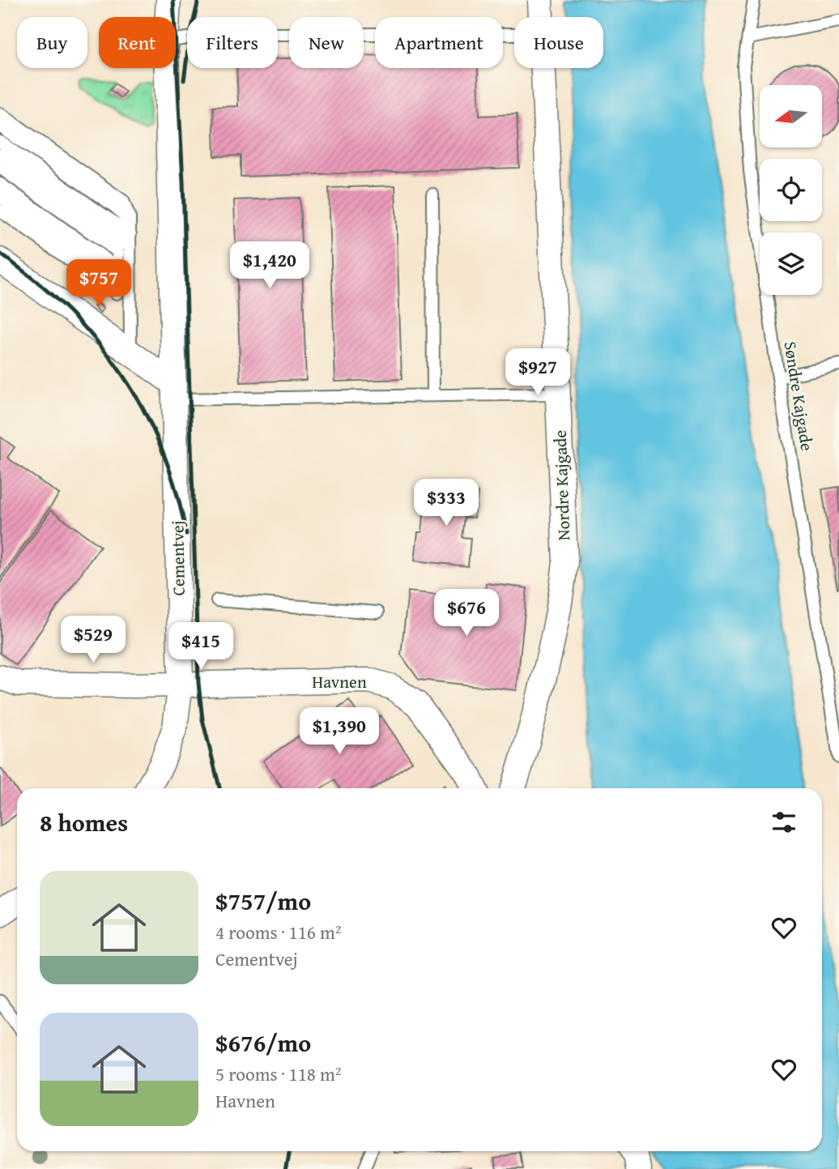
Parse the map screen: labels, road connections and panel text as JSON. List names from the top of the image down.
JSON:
{
  "streets": {
    "street": ["Nordre Kajgade", "Cementvej", "Havnen"],
    "lane": ["Søndre Kajgade"]
  },
  "crossings": [
    ["Cementvej", "Havnen"]
  ],
  "north": "left",
  "page": {
    "chip": [
      "Buy",
      "Rent",
      "Filters",
      "New",
      "Apartment",
      "House"
    ],
    "price": [
      "$1,420",
      "$757",
      "$927",
      "$333",
      "$676",
      "$529",
      "$415",
      "$1,390"
    ],
    "heading": "8 homes",
    "list": [
      {
        "name": "$757/mo",
        "note": "4 rooms · 116 m² · Cementvej"
      },
      {
        "name": "$676/mo",
        "note": "5 rooms · 118 m² · Havnen"
      }
    ]
  }
}
